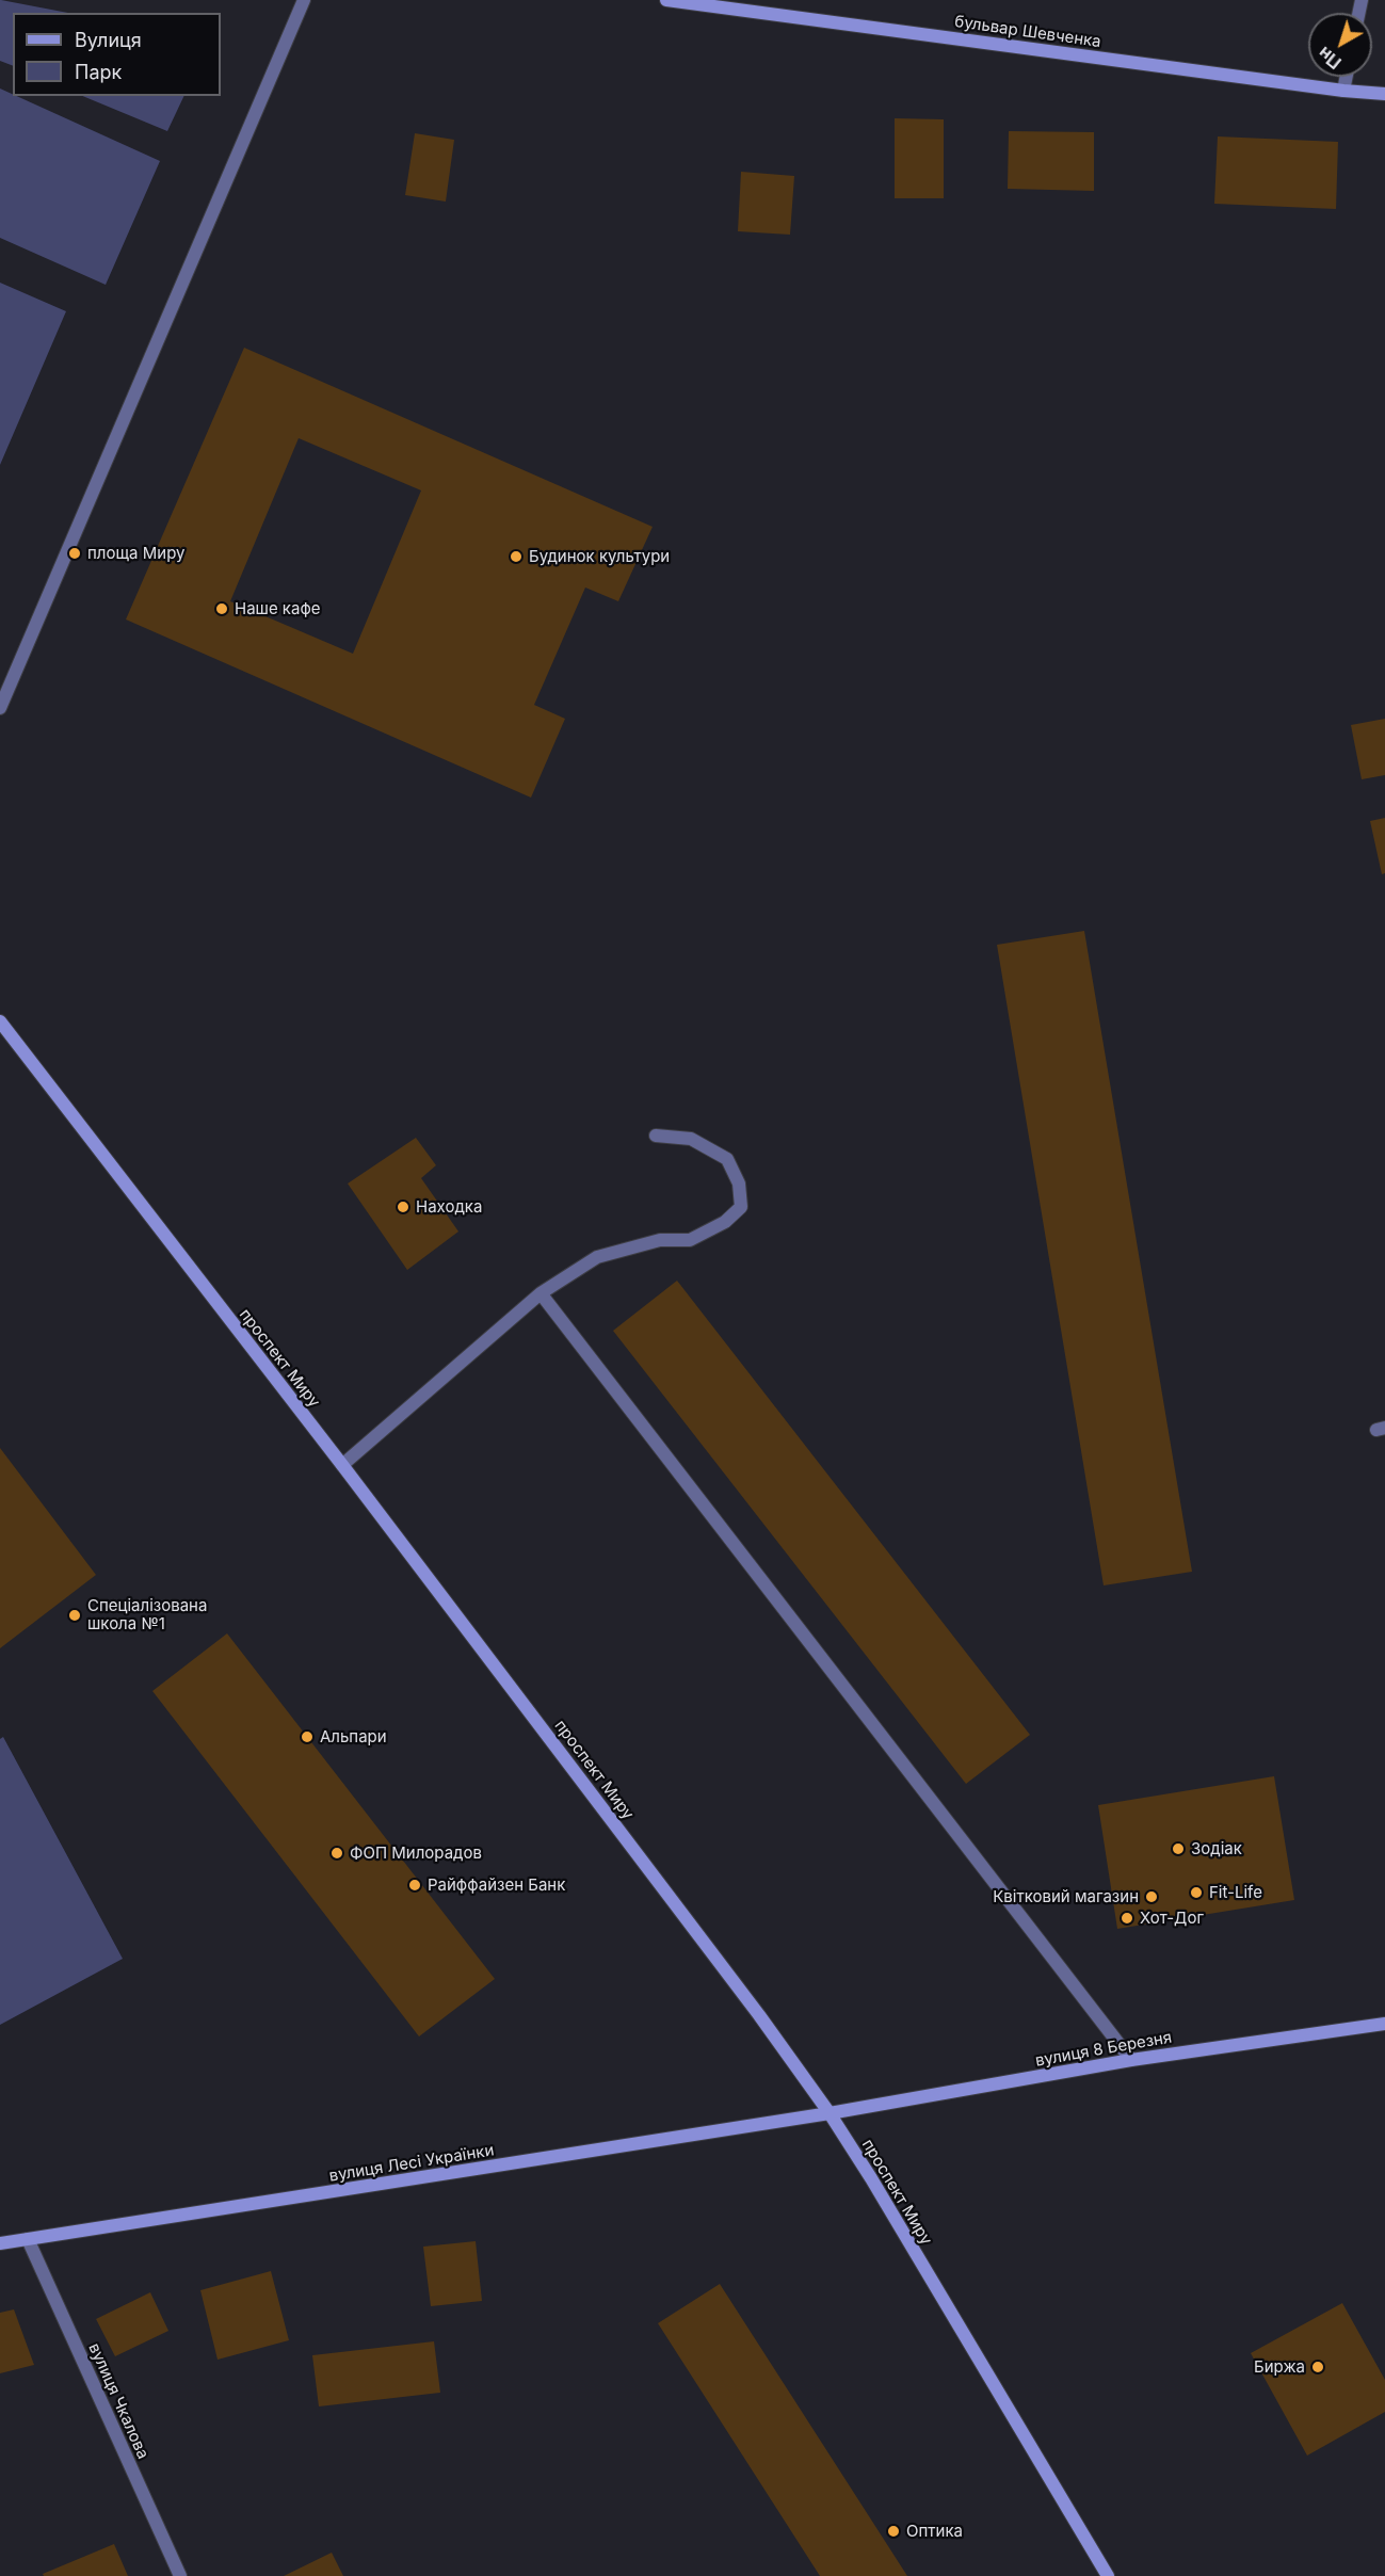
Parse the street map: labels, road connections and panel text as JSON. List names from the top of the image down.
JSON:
{
  "streets": {
    "street": [
      "бульвар Шевченка",
      "проспект Миру",
      "вулиця 8 Березня",
      "вулиця Лесі Українки",
      "вулиця Чкалова"
    ]
  },
  "crossings": [
    ["проспект Миру", "вулиця 8 Березня"],
    ["проспект Миру", "вулиця Лесі Українки"],
    ["вулиця 8 Березня", "вулиця Лесі Українки"],
    ["вулиця Лесі Українки", "вулиця Чкалова"]
  ],
  "places": [
    "площа Миру",
    "Будинок культури",
    "Наше кафе",
    "Находка",
    "Спеціалізована школа №1",
    "Альпари",
    "Зодіак",
    "ФОП Милорадов",
    "Райффайзен Банк",
    "Fit-Life",
    "Квітковий магазин",
    "Хот-Дог",
    "Биржа",
    "Оптика"
  ],
  "legend": ["Вулиця", "Парк"],
  "north": "bottom left"
}
